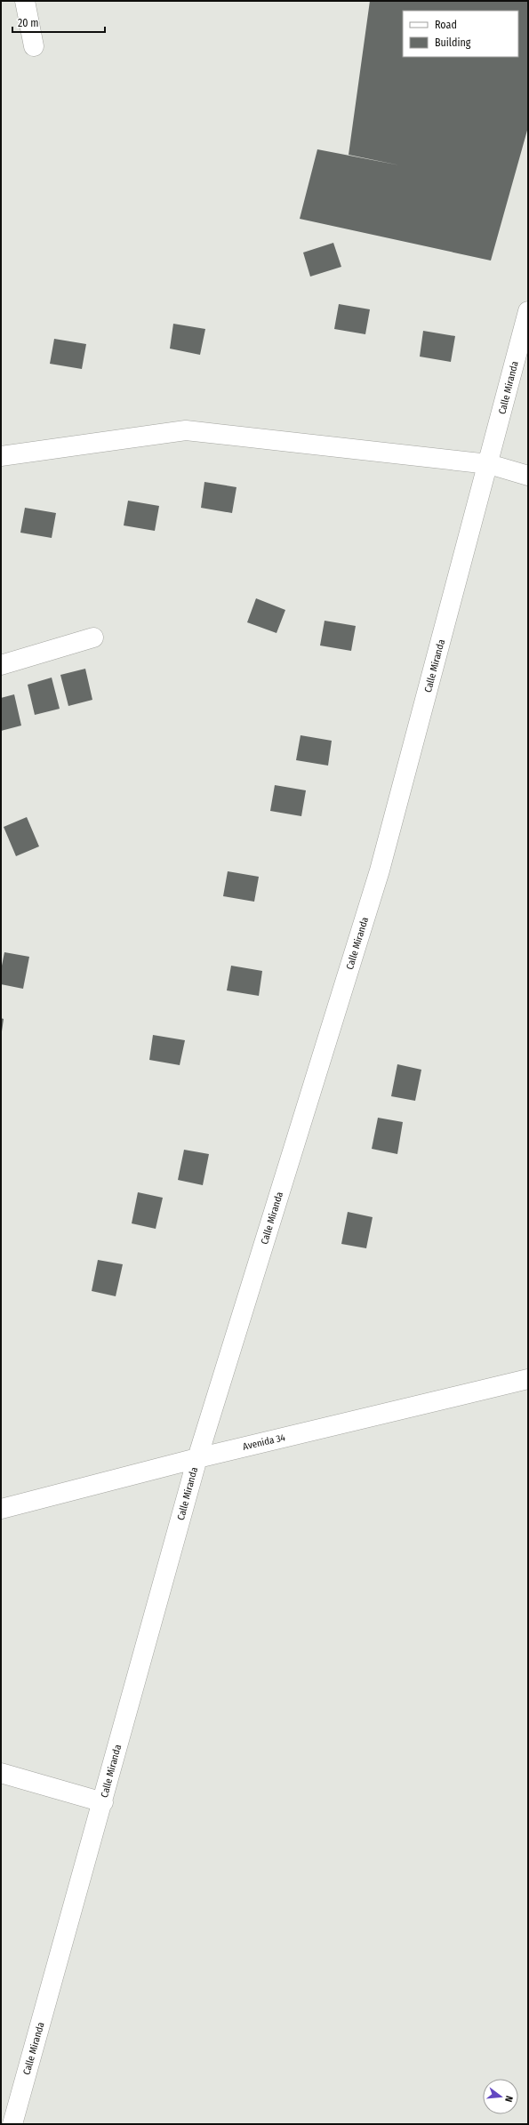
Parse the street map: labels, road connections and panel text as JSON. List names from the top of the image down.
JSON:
{
  "streets": {
    "street": ["Calle Miranda", "Avenida 34"]
  },
  "crossings": [
    ["Calle Miranda", "Avenida 34"]
  ],
  "legend": ["Road", "Building"],
  "scale_bar": "20 m",
  "north": "right"
}
